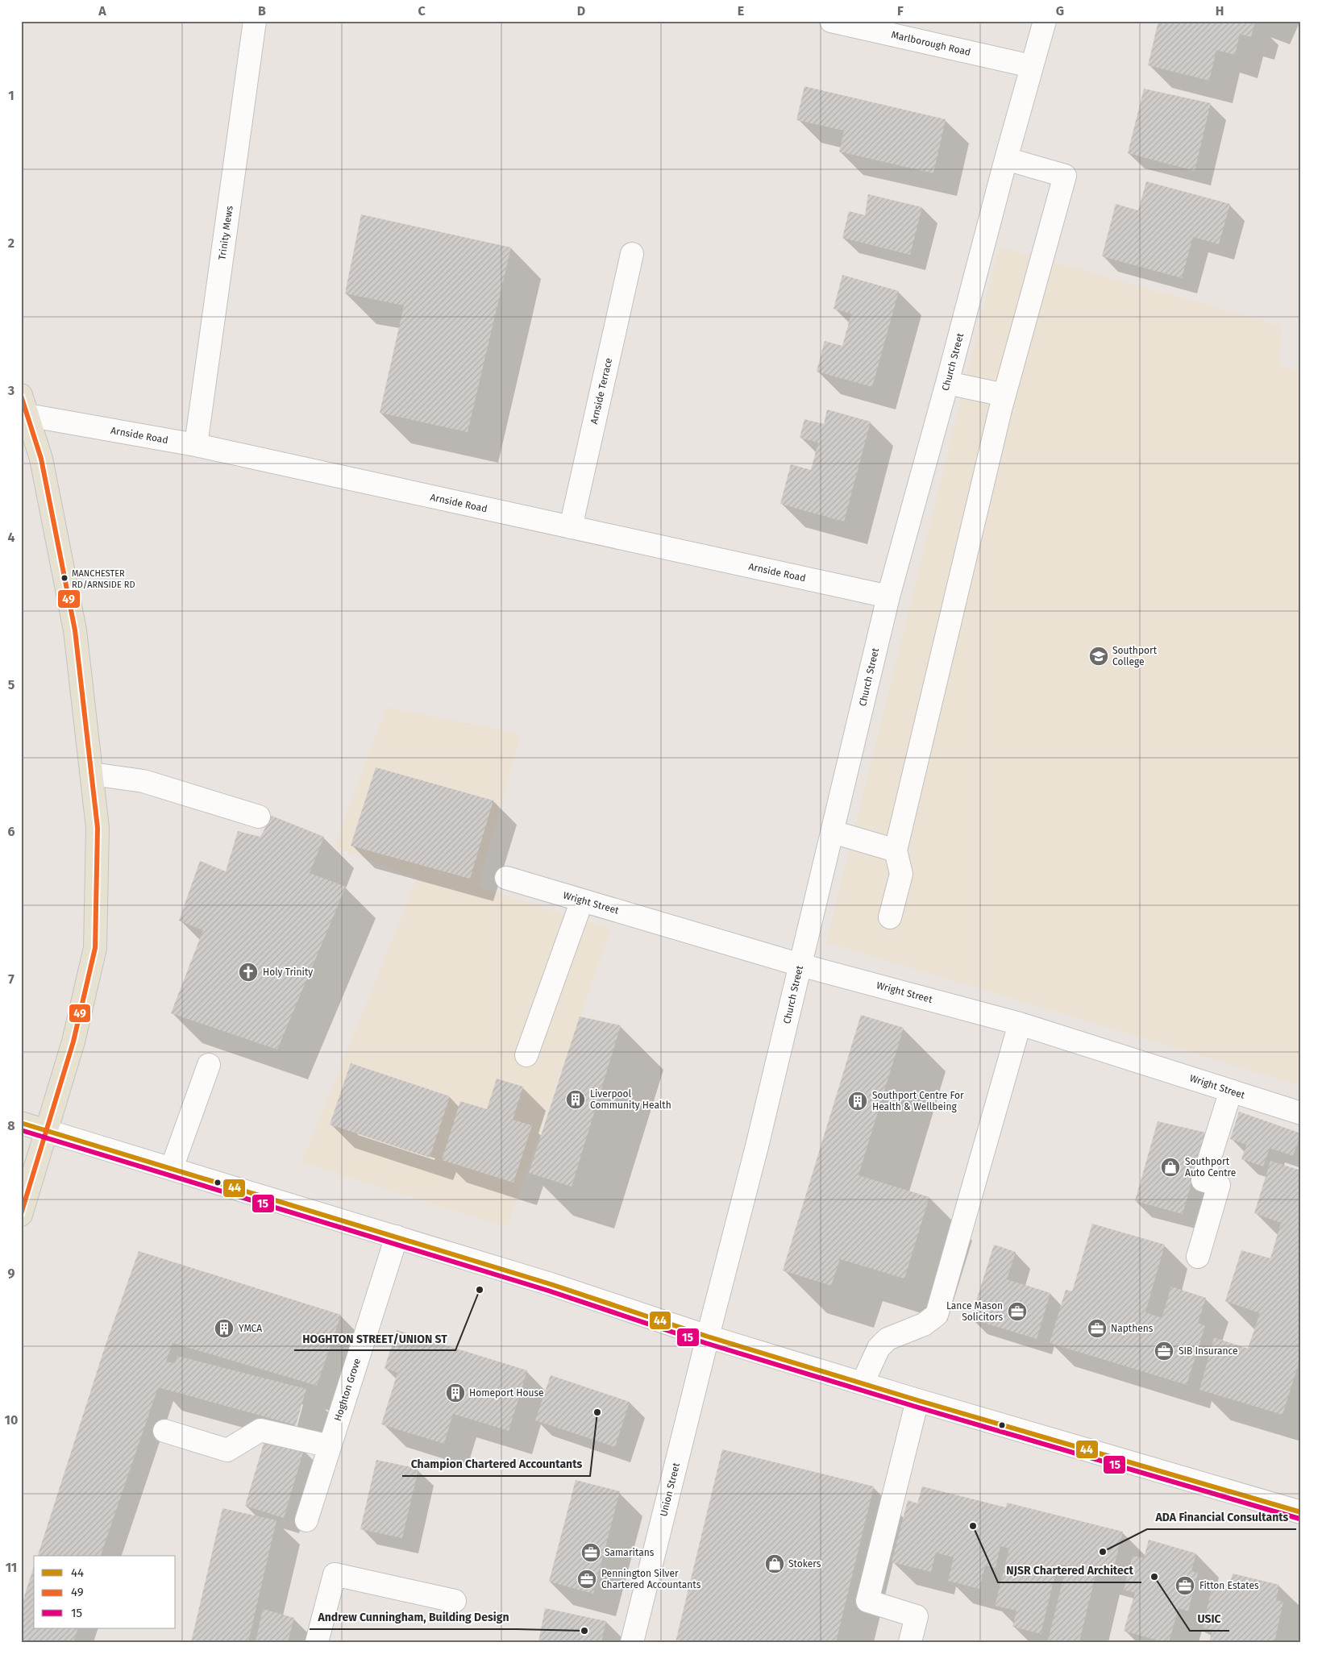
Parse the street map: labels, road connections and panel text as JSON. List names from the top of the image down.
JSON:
{
  "streets": {
    "street": [
      "Marlborough Road",
      "Trinity Mews",
      "Church Street",
      "Arnside Terrace",
      "Arnside Road",
      "Wright Street",
      "Hoghton Grove",
      "Union Street"
    ]
  },
  "crossings": [
    ["Marlborough Road", "Church Street"],
    ["Trinity Mews", "Arnside Road"],
    ["Church Street", "Arnside Road"],
    ["Church Street", "Wright Street"],
    ["Church Street", "Union Street"],
    ["Arnside Terrace", "Arnside Road"]
  ],
  "places": {
    "other": [
      "MANCHESTER RD/ARNSIDE RD",
      "HOGHTON STREET/UNION ST",
      "Champion Chartered Accountants",
      "NJSR Chartered Architect",
      "ADA Financial Consultants",
      "USIC",
      "Andrew Cunningham, Building Design"
    ],
    "school or university": ["Southport College"],
    "church": ["Holy Trinity"],
    "building": [
      "Liverpool Community Health",
      "Southport Centre For Health & Wellbeing",
      "YMCA",
      "Homeport House"
    ],
    "shop": ["Southport Auto Centre", "Stokers"],
    "office": [
      "Lance Mason Solicitors",
      "Napthens",
      "SIB Insurance",
      "Samaritans",
      "Pennington Silver Chartered Accountants",
      "Fitton Estates"
    ]
  },
  "lines": ["transit line 49", "transit line 44", "transit line 15"],
  "legend": ["44", "49", "15"],
  "grid": {
    "columns": [
      "A",
      "B",
      "C",
      "D",
      "E",
      "F",
      "G",
      "H"
    ],
    "rows": [
      "1",
      "2",
      "3",
      "4",
      "5",
      "6",
      "7",
      "8",
      "9",
      "10",
      "11"
    ]
  }
}
